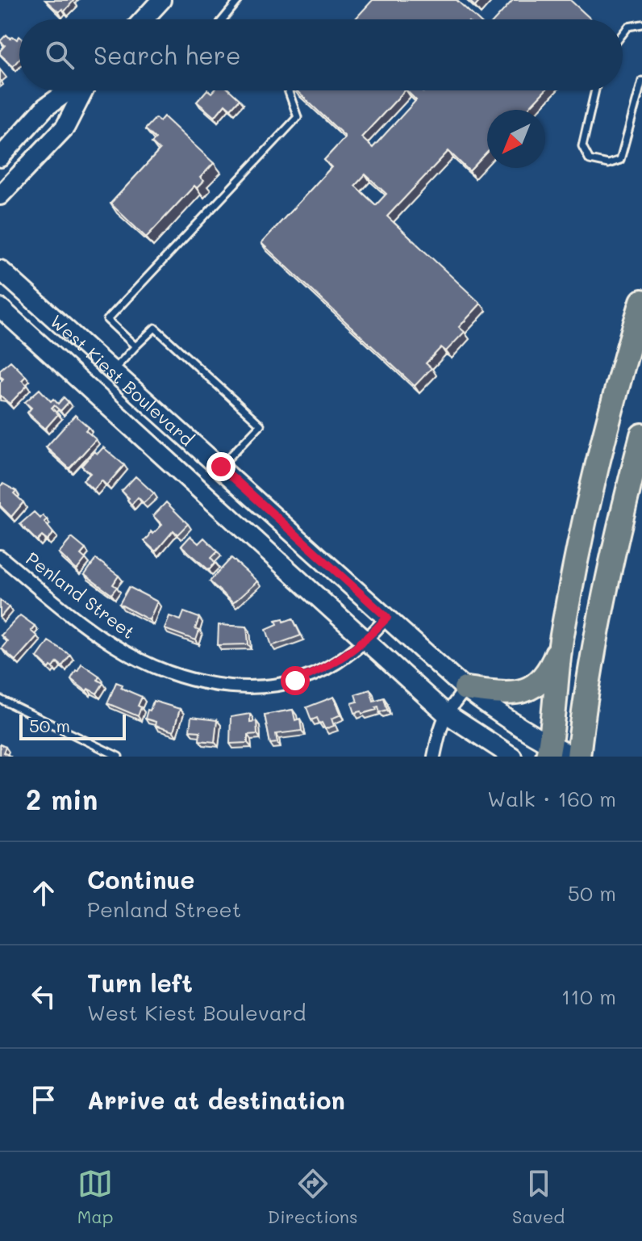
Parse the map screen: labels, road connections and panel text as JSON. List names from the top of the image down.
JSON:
{
  "streets": {
    "main road": ["West Kiest Boulevard"],
    "street": ["Penland Street"]
  },
  "crossings": [
    ["West Kiest Boulevard", "Penland Street"]
  ],
  "scale_bar": "50 m",
  "north": "bottom left",
  "page": {
    "search": "Search here",
    "scale": "50 m",
    "heading": ["2 min", "Walk · 160 m"],
    "list": [
      ["Continue", "Penland Street", "50 m"],
      ["Turn left", "West Kiest Boulevard", "110 m"],
      "Arrive at destination"
    ],
    "nav": ["Map", "Directions", "Saved"]
  }
}
